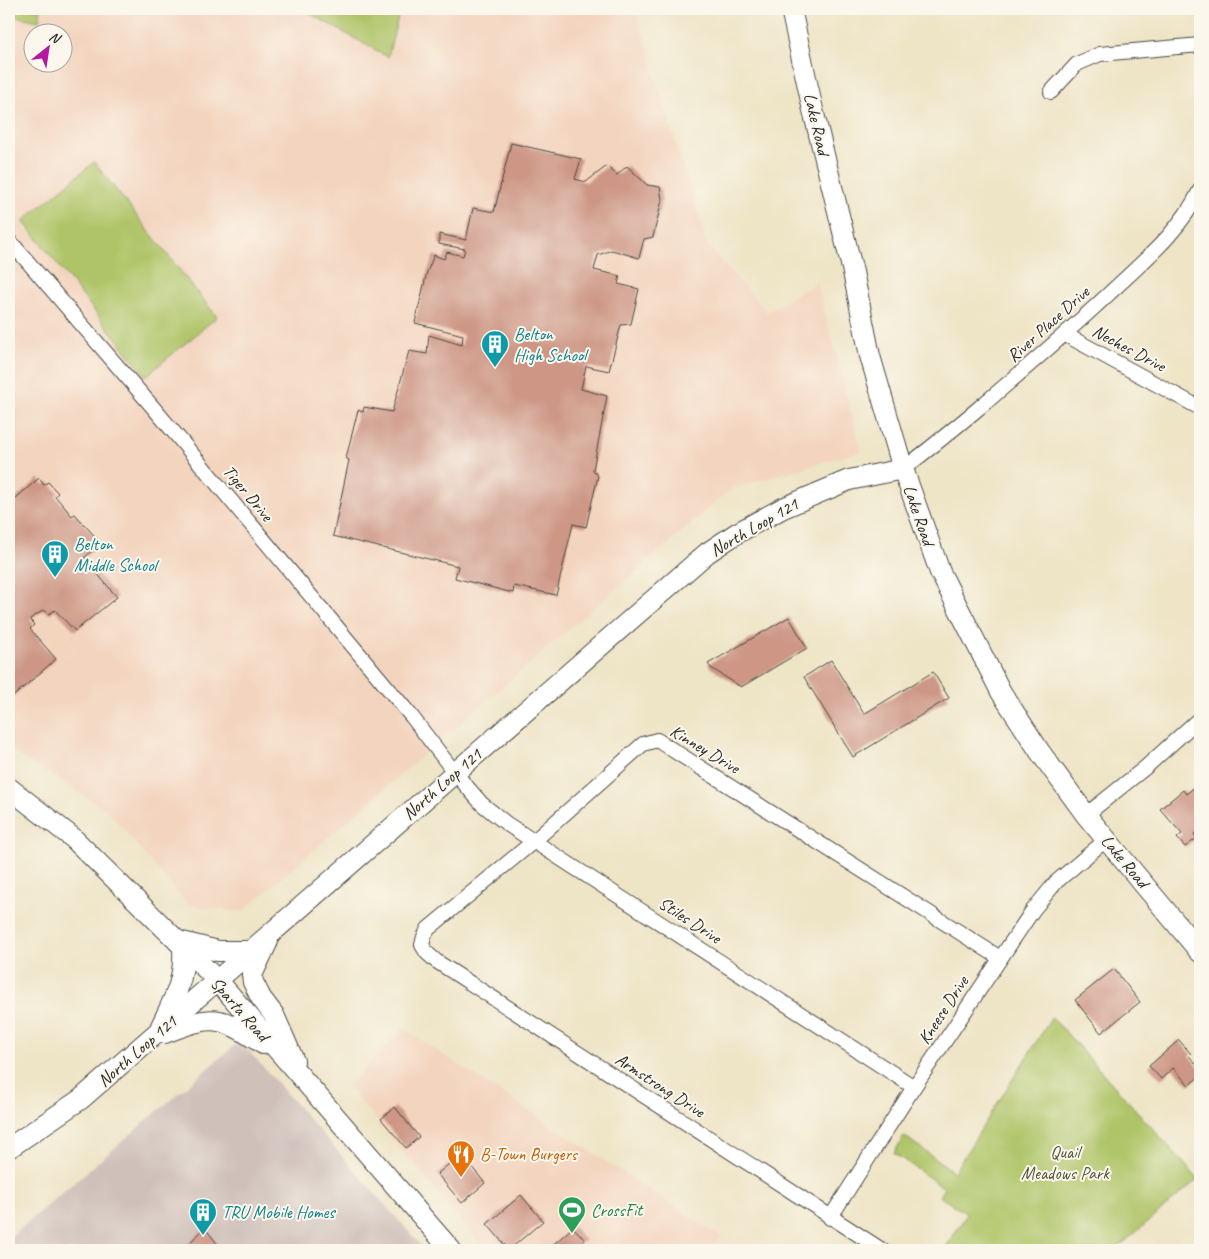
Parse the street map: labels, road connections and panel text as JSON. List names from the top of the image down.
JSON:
{
  "streets": {
    "main road": ["Lake Road", "North Loop 121", "Sparta Road"],
    "street": [
      "River Place Drive",
      "Neches Drive",
      "Tiger Drive",
      "Kinney Drive",
      "Stiles Drive",
      "Kneese Drive",
      "Armstrong Drive"
    ]
  },
  "crossings": [
    ["Lake Road", "River Place Drive"],
    ["Lake Road", "North Loop 121"],
    ["Lake Road", "Kneese Drive"],
    ["River Place Drive", "Neches Drive"],
    ["River Place Drive", "North Loop 121"],
    ["Tiger Drive", "North Loop 121"],
    ["Tiger Drive", "Stiles Drive"],
    ["North Loop 121", "Stiles Drive"],
    ["North Loop 121", "Sparta Road"],
    ["Kinney Drive", "Stiles Drive"],
    ["Kinney Drive", "Kneese Drive"],
    ["Kinney Drive", "Armstrong Drive"],
    ["Stiles Drive", "Kneese Drive"],
    ["Kneese Drive", "Armstrong Drive"]
  ],
  "parks": ["Quail Meadows Park"],
  "places": {
    "building": ["Belton High School", "Belton Middle School", "TRU Mobile Homes"],
    "restaurant": ["B-Town Burgers"],
    "sports": ["CrossFit"]
  },
  "north": "top right"
}
